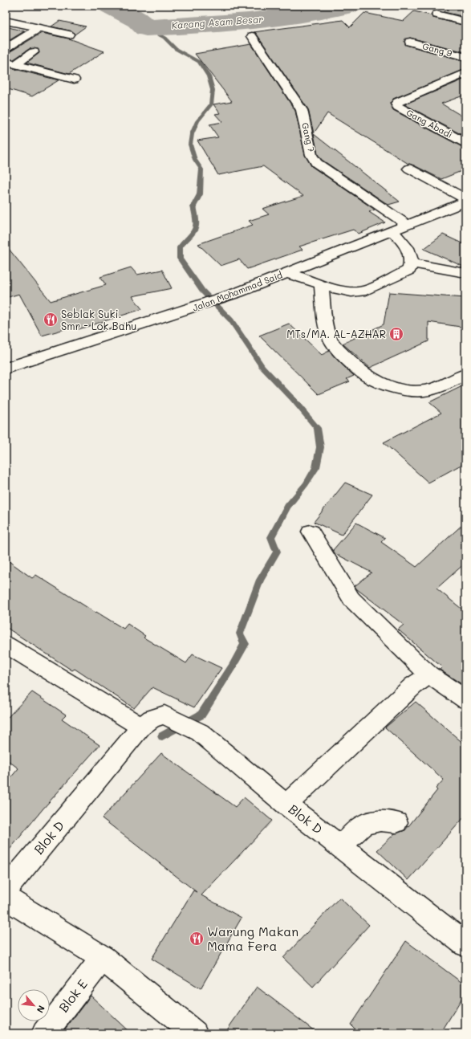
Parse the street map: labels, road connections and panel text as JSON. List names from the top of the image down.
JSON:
{
  "streets": {
    "street": [
      "Gang 9",
      "Gang Abadi",
      "Gang 7",
      "Jalan Mohammad Said",
      "Blok D",
      "Blok E"
    ]
  },
  "crossings": [
    ["Gang 7", "Jalan Mohammad Said"]
  ],
  "water": ["Karang Asam Besar"],
  "places": {
    "restaurant": ["Seblak Suki. Smr - Lok Bahu", "Warung Makan Mama Fera"],
    "building": ["MTs/MA. AL-AZHAR"]
  },
  "north": "bottom right"
}
